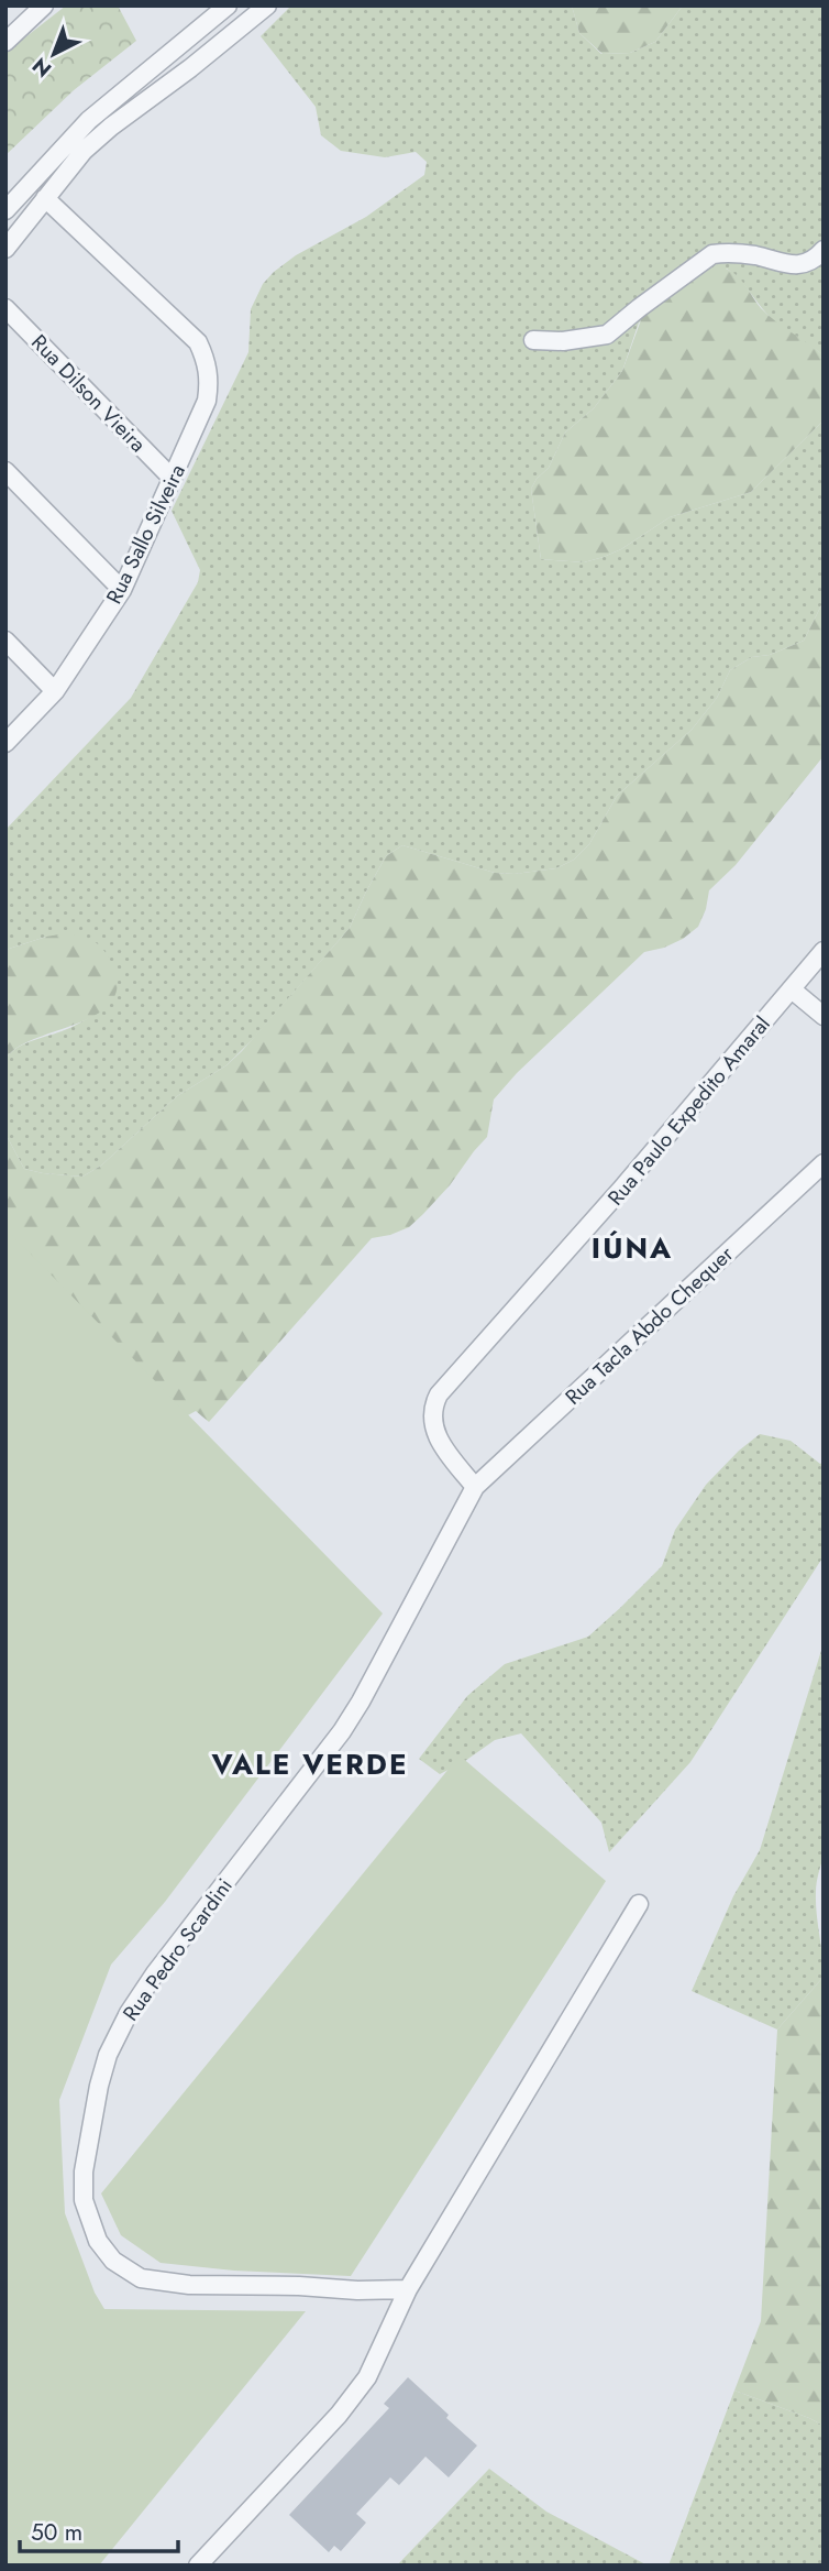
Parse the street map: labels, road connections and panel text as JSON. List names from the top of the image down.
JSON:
{
  "streets": {
    "street": [
      "Rua Dilson Vieira",
      "Rua Sallo Silveira",
      "Rua Paulo Expedito Amaral",
      "Rua Tacla Abdo Chequer",
      "Rua Pedro Scardini"
    ]
  },
  "crossings": [
    ["Rua Dilson Vieira", "Rua Sallo Silveira"],
    ["Rua Paulo Expedito Amaral", "Rua Tacla Abdo Chequer"],
    ["Rua Paulo Expedito Amaral", "Rua Pedro Scardini"],
    ["Rua Tacla Abdo Chequer", "Rua Pedro Scardini"]
  ],
  "districts": ["IÚNA", "VALE VERDE"],
  "scale_bar": "50 m",
  "north": "bottom left"
}
